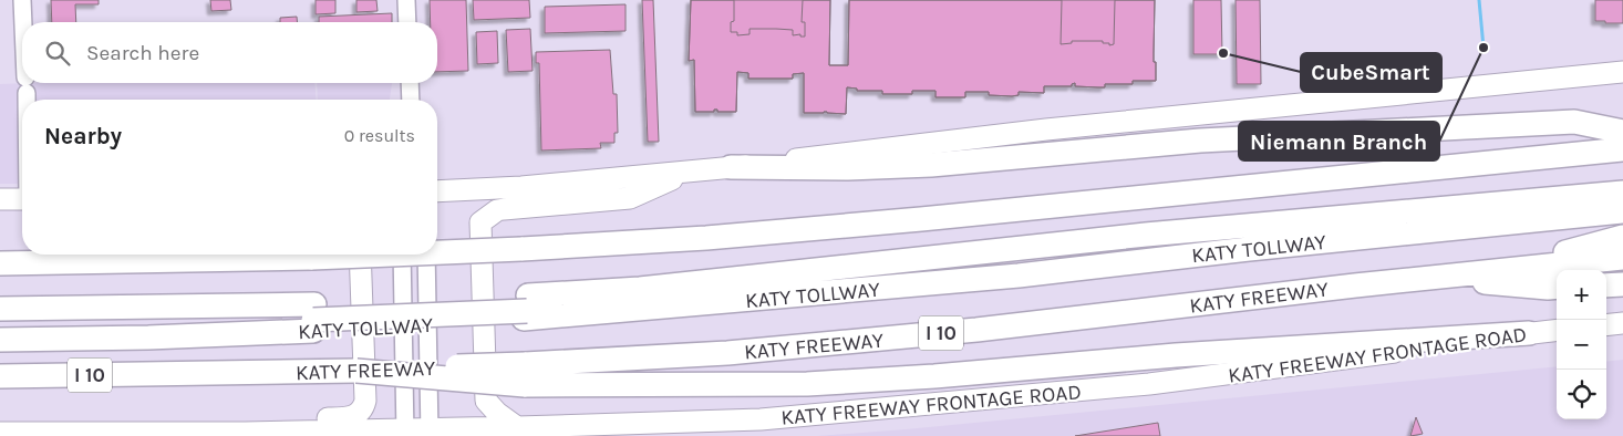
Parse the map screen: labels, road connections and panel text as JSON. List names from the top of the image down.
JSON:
{
  "streets": {
    "highway": ["KATY TOLLWAY", "KATY FREEWAY", "I 10"],
    "main road": ["KATY FREEWAY FRONTAGE ROAD"]
  },
  "places": ["Niemann Branch", "CubeSmart"],
  "page": {
    "search": "Search here",
    "heading": ["Nearby", "0 results"],
    "map_buttons": ["+", "−"]
  }
}
